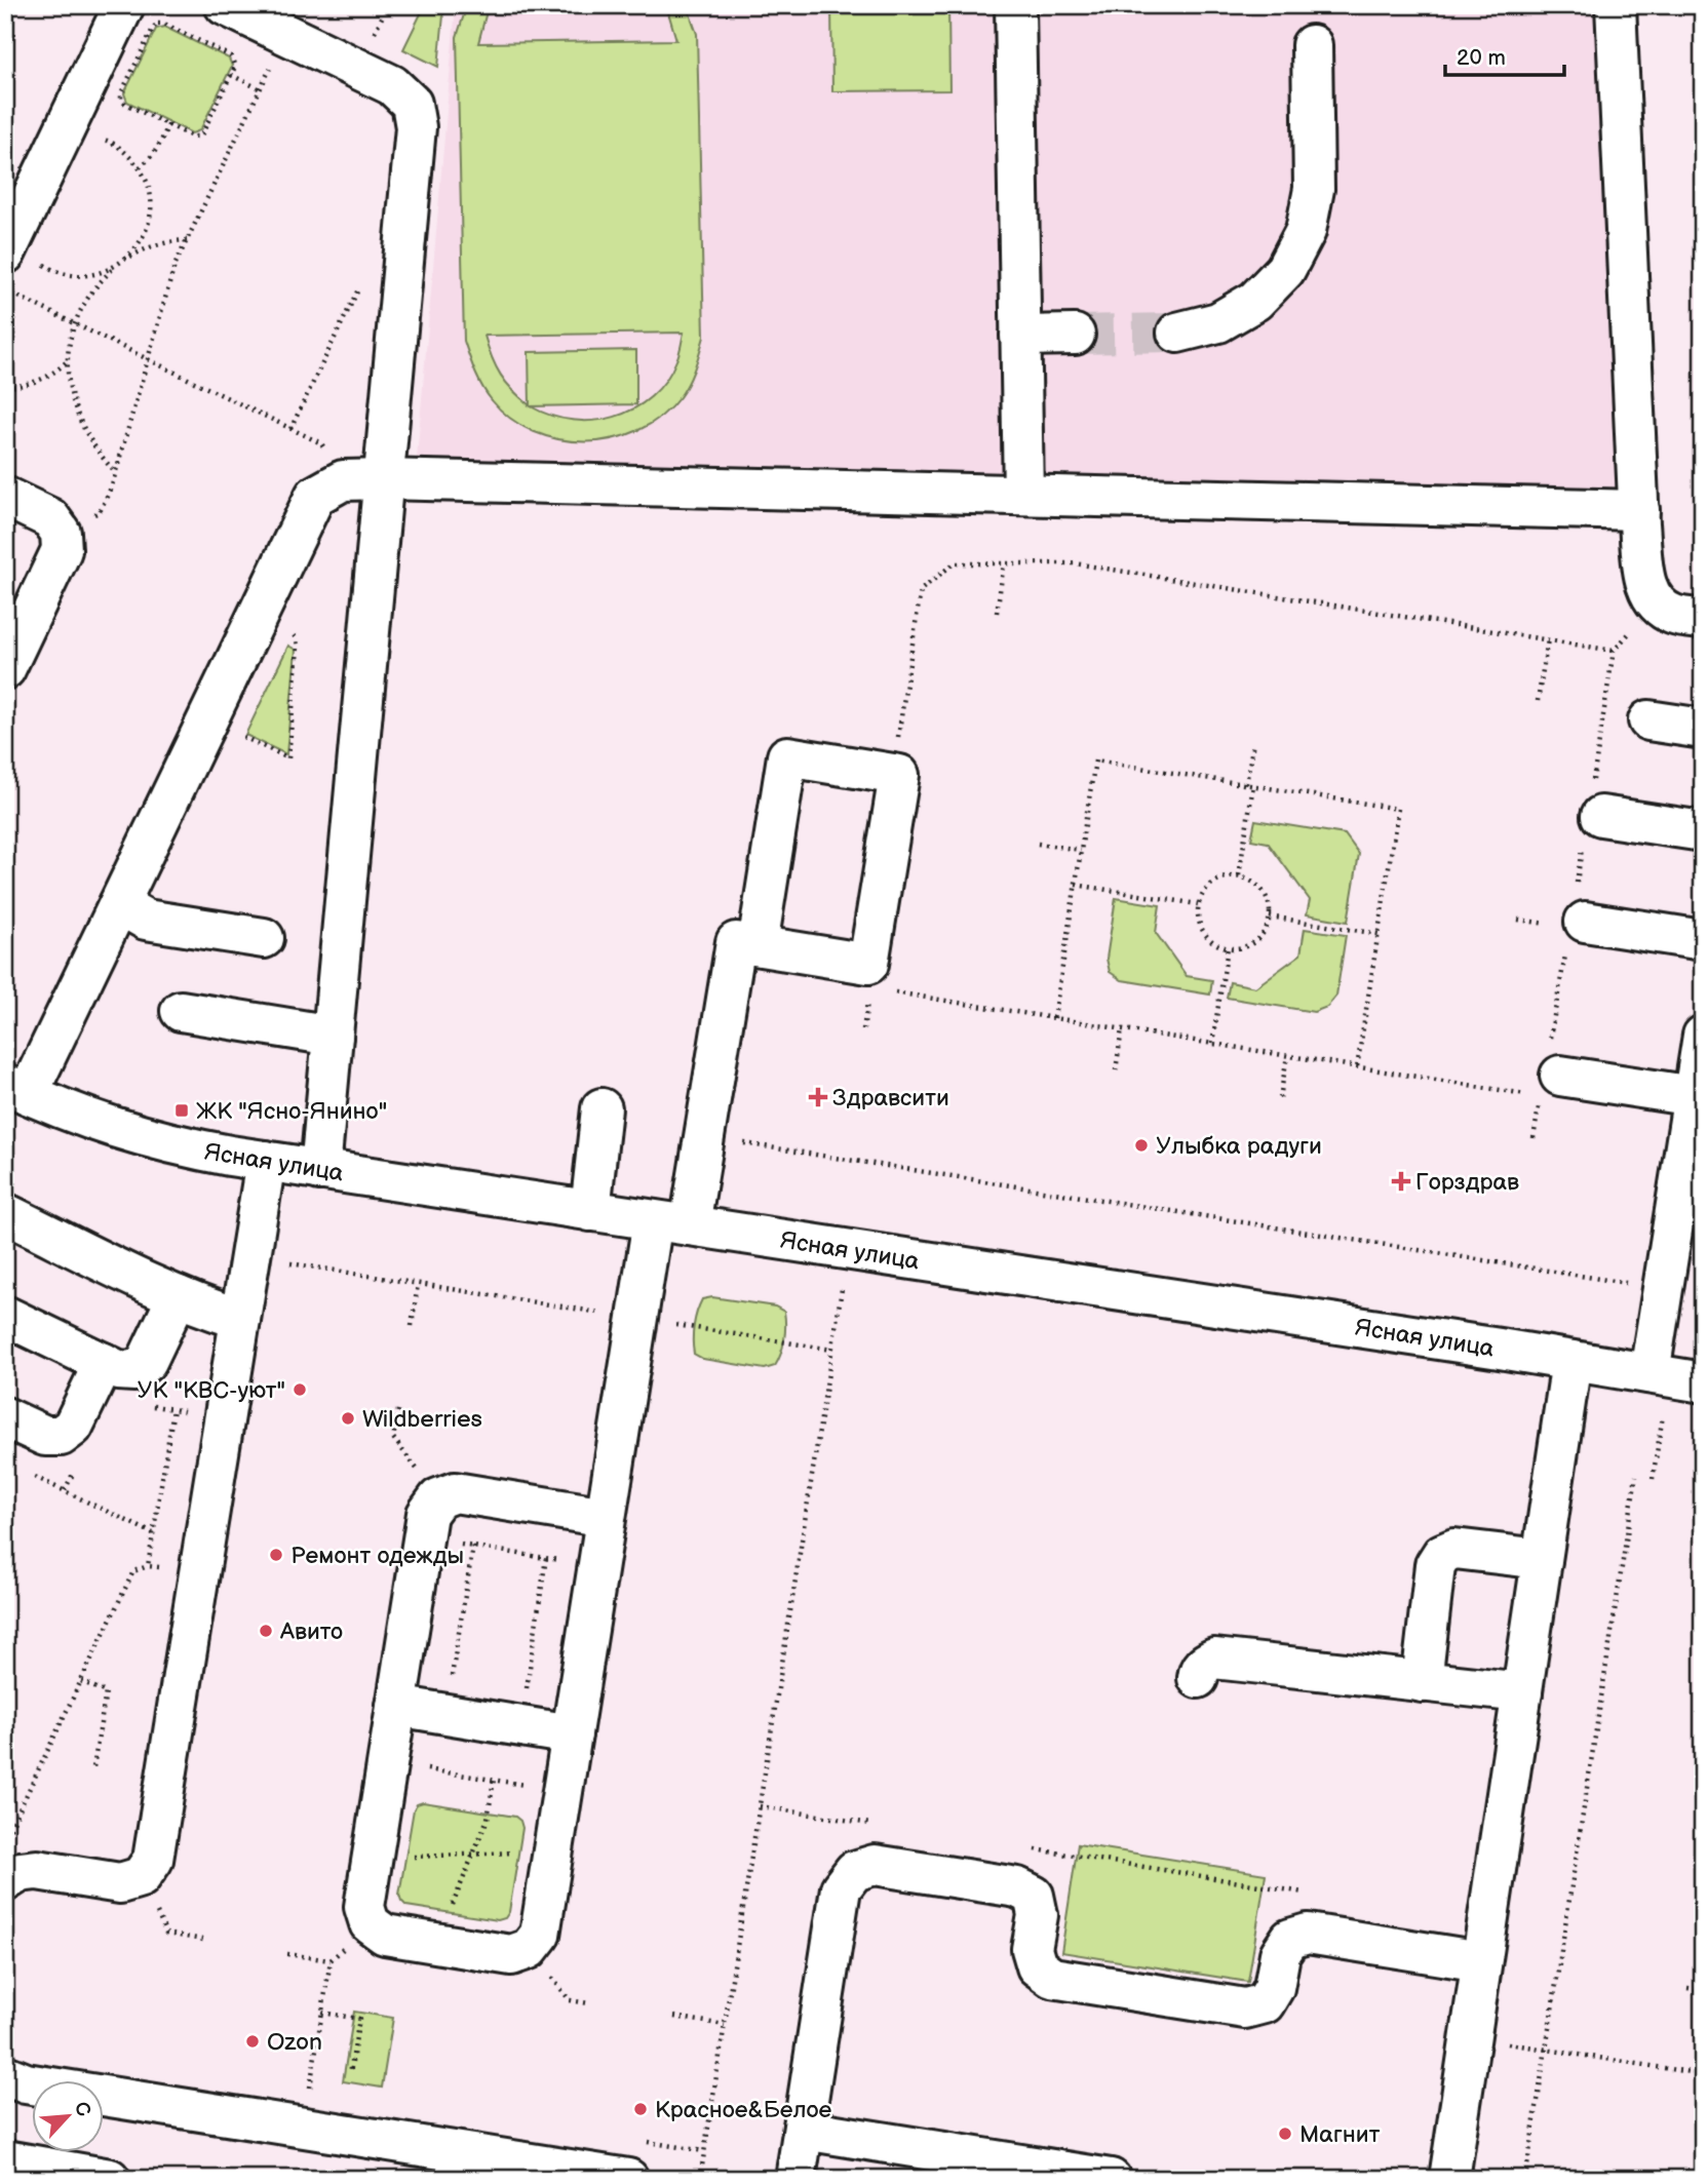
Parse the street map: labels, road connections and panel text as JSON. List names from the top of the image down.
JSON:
{
  "streets": {
    "street": ["Ясная улица"]
  },
  "places": {
    "health": ["Здравсити", "Горздрав"],
    "transit": ["ЖК \"Ясно-Янино\""],
    "other": [
      "Улыбка радуги",
      "УК \"КВС-уют\"",
      "Wildberries",
      "Ремонт одежды",
      "Авито",
      "Ozon",
      "Красное&Белое",
      "Магнит"
    ]
  },
  "scale_bar": "20 m",
  "north": "top right"
}
